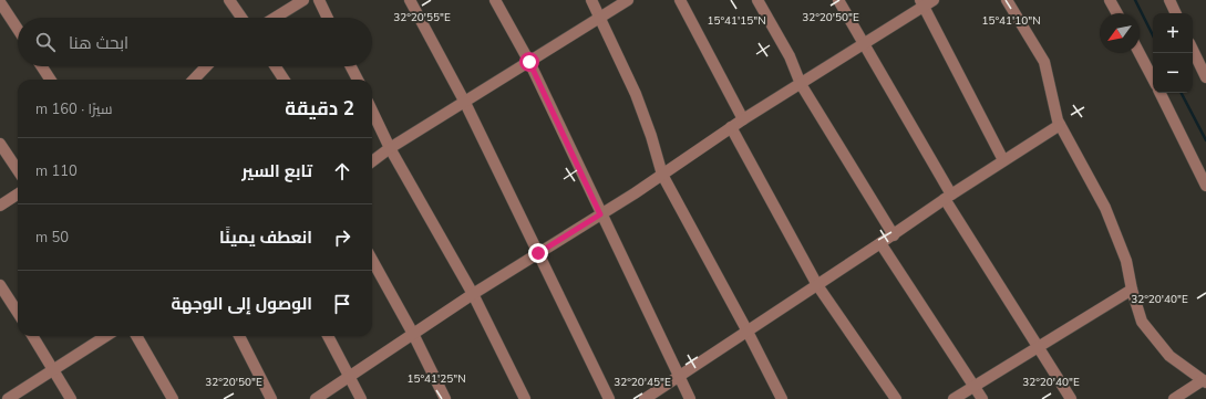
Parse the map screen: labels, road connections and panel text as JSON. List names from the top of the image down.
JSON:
{
  "north": "bottom left",
  "page": {
    "map_buttons": ["+", "−"],
    "search": "ابحث هنا",
    "heading": ["2 دقيقة", "سيرًا · 160 m"],
    "list": [
      ["تابع السير", "110 m"],
      ["انعطف يمينًا", "50 m"],
      "الوصول إلى الوجهة"
    ]
  },
  "coordinates": [
    "32°20'55\"E",
    "32°20'50\"E",
    "15°41'15\"N",
    "15°41'10\"N",
    "32°20'40\"E",
    "15°41'25\"N",
    "32°20'45\"E"
  ]
}
